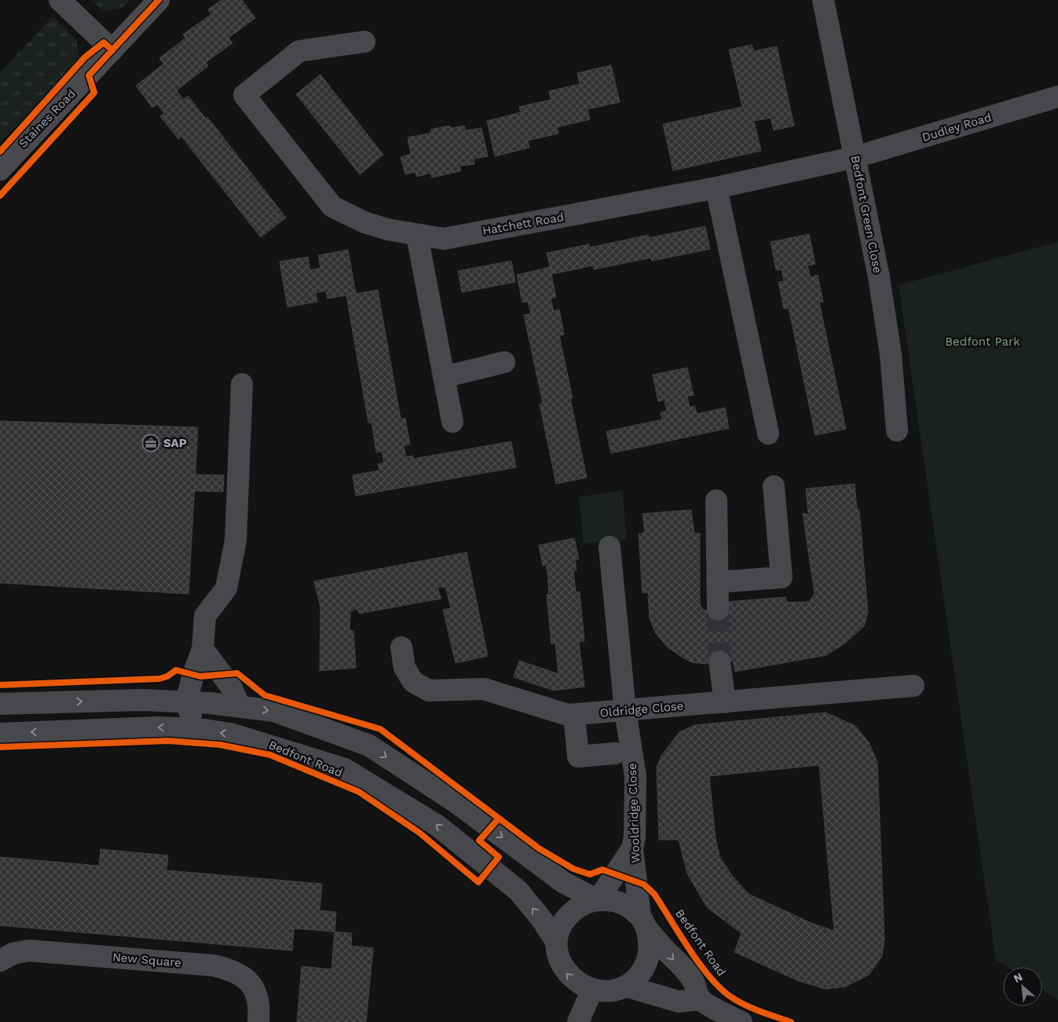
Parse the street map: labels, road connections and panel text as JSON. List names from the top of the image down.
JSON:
{
  "streets": {
    "main road": ["Staines Road"],
    "street": [
      "Dudley Road",
      "Bedfont Green Close",
      "Hatchett Road",
      "Oldridge Close",
      "Bedfont Road",
      "Wooldridge Close",
      "New Square"
    ]
  },
  "crossings": [
    ["Dudley Road", "Bedfont Green Close"],
    ["Dudley Road", "Hatchett Road"],
    ["Bedfont Green Close", "Hatchett Road"],
    ["Oldridge Close", "Wooldridge Close"],
    ["Bedfont Road", "Wooldridge Close"]
  ],
  "parks": ["Bedfont Park"],
  "places": {
    "office": ["SAP"]
  },
  "north": "top left"
}
